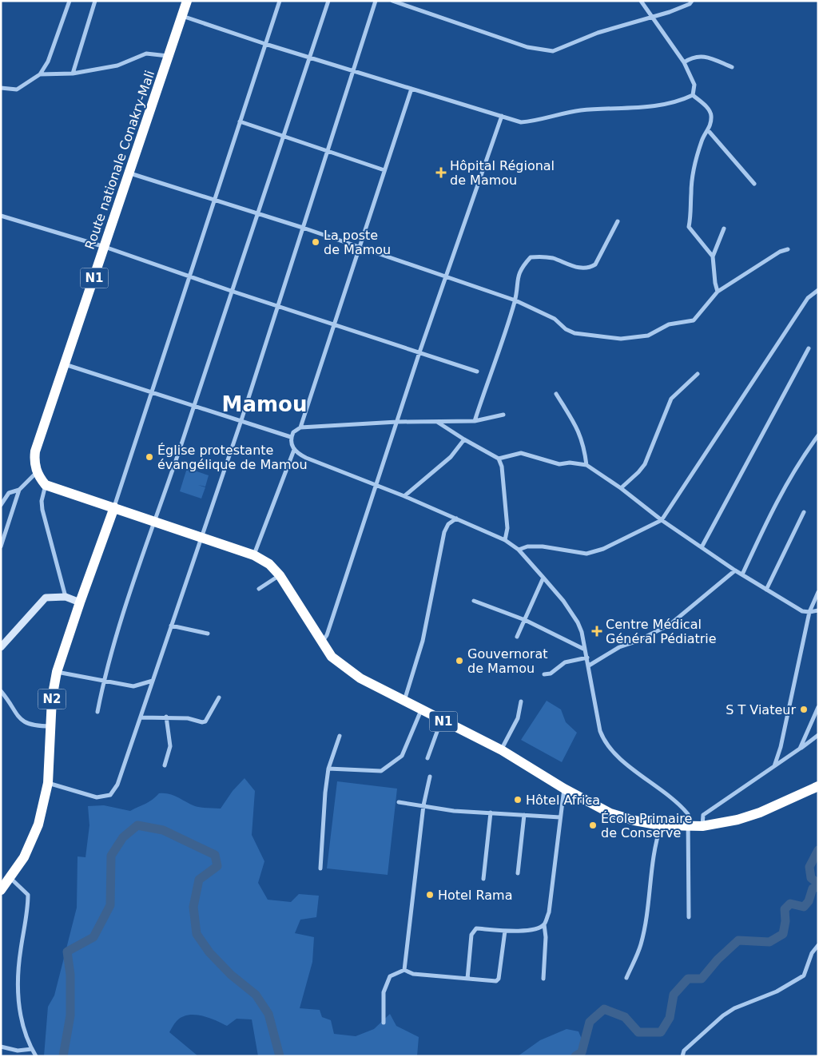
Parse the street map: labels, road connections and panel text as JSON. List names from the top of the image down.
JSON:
{
  "streets": {
    "highway": ["Route nationale Conakry-Mali", "N1", "N2"]
  },
  "crossings": [
    ["Route nationale Conakry-Mali", "N1"],
    ["N1", "N2"]
  ],
  "districts": ["Mamou"],
  "places": {
    "health": ["Hôpital Régional de Mamou", "Centre Médical Général Pédiatrie"],
    "other": [
      "La poste de Mamou",
      "Église protestante évangélique de Mamou",
      "Gouvernorat de Mamou",
      "S T Viateur",
      "Hôtel Africa",
      "École Primaire de Conserve",
      "Hotel Rama"
    ]
  }
}
